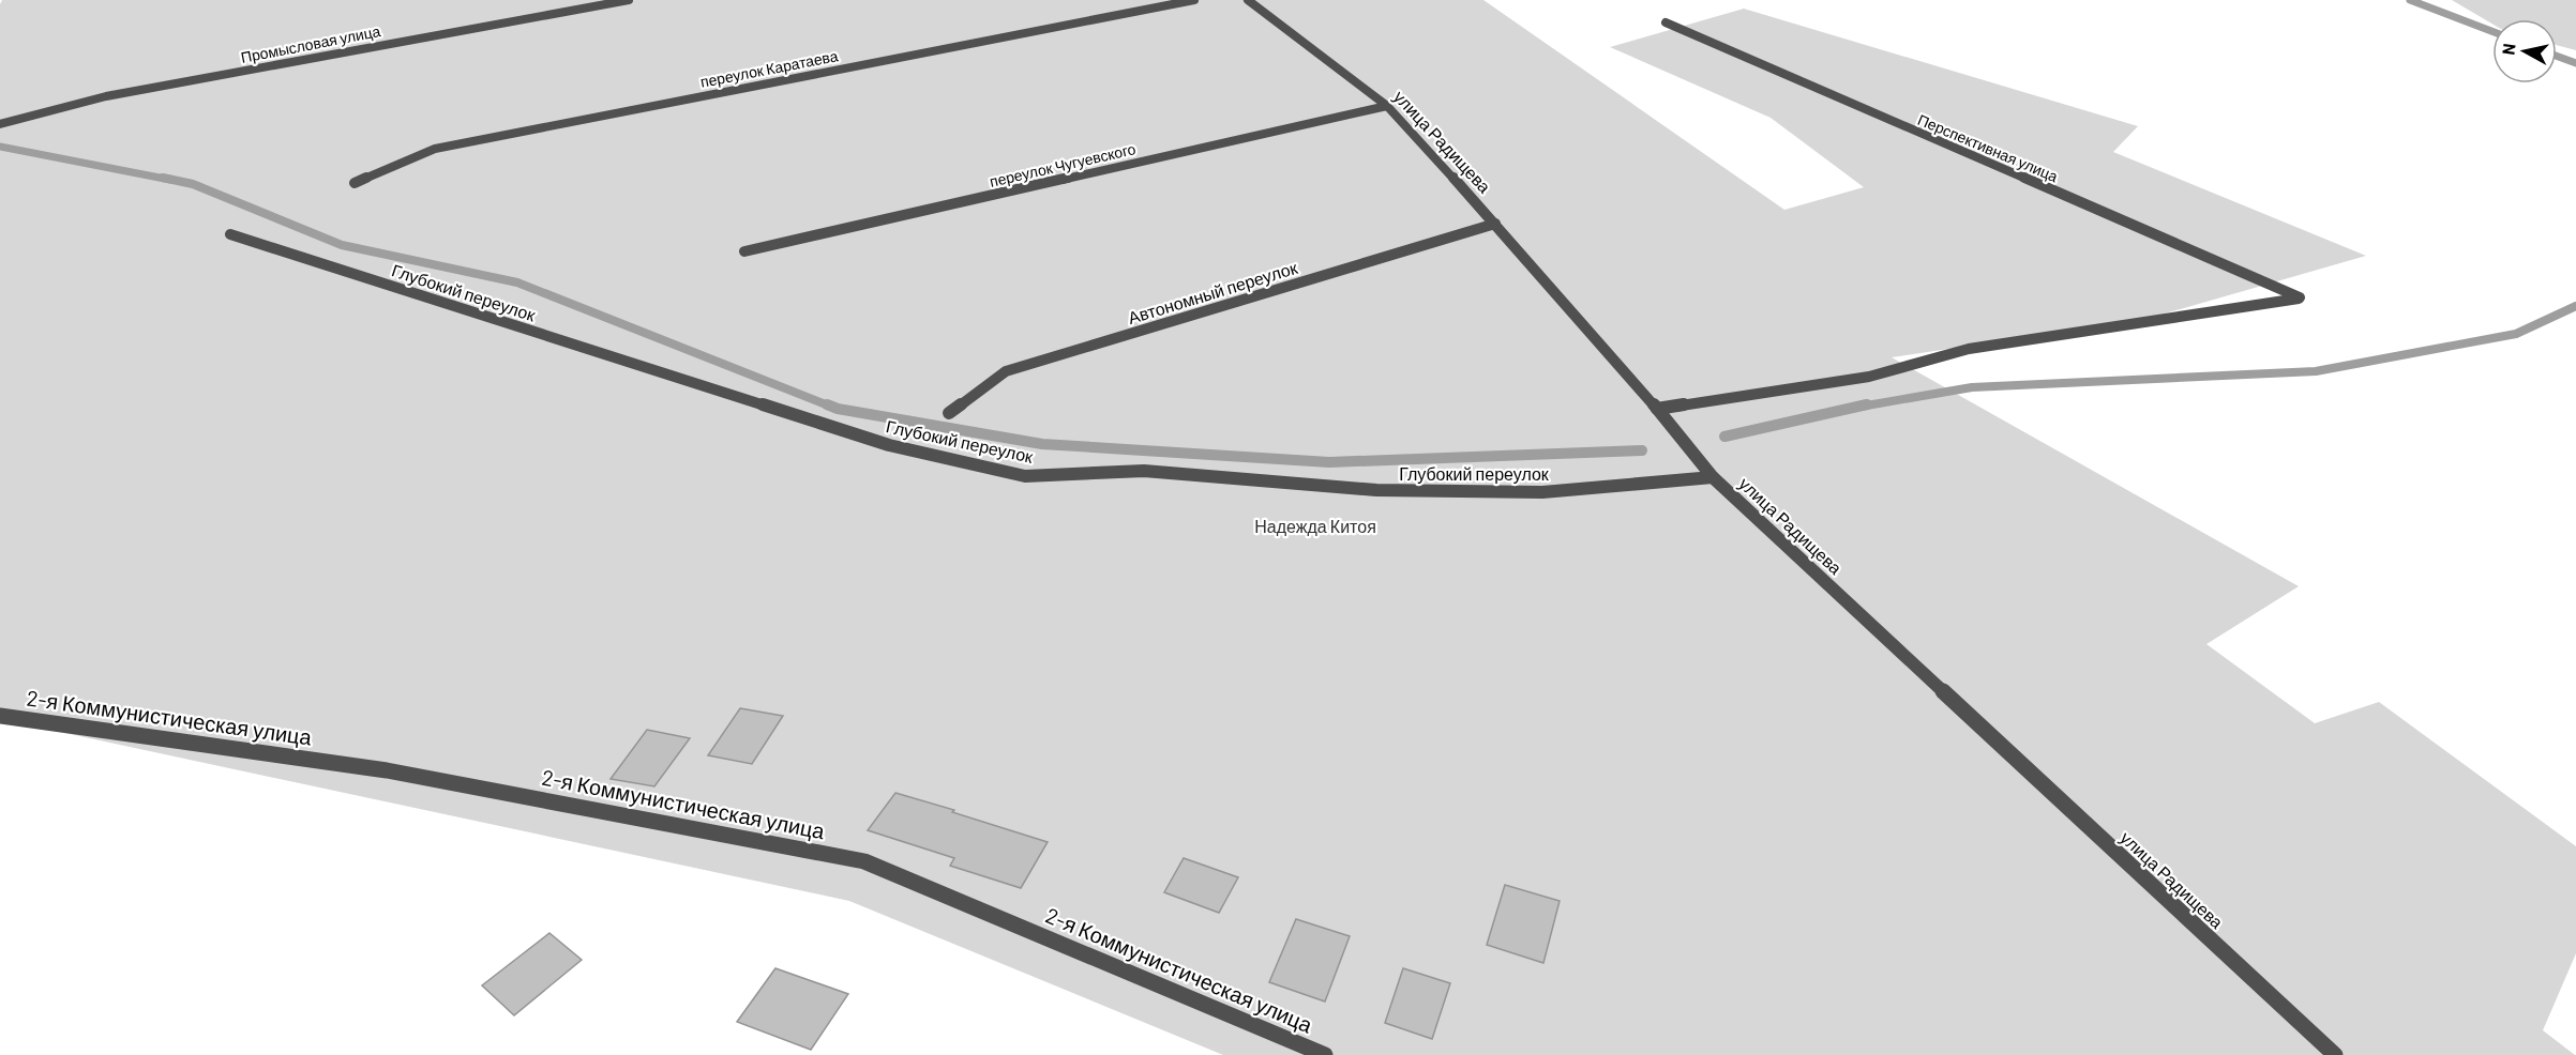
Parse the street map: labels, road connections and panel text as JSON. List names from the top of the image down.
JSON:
{
  "streets": {
    "street": [
      "Промысловая улица",
      "переулок Каратаева",
      "улица Радищева",
      "Перспективная улица",
      "переулок Чугуевского",
      "Глубокий переулок",
      "Автономный переулок",
      "2-я Коммунистическая улица"
    ]
  },
  "crossings": [
    ["улица Радищева", "Перспективная улица"],
    ["улица Радищева", "переулок Чугуевского"],
    ["улица Радищева", "Глубокий переулок"],
    ["улица Радищева", "Автономный переулок"]
  ],
  "parks": ["Надежда Китоя"],
  "north": "left"
}
